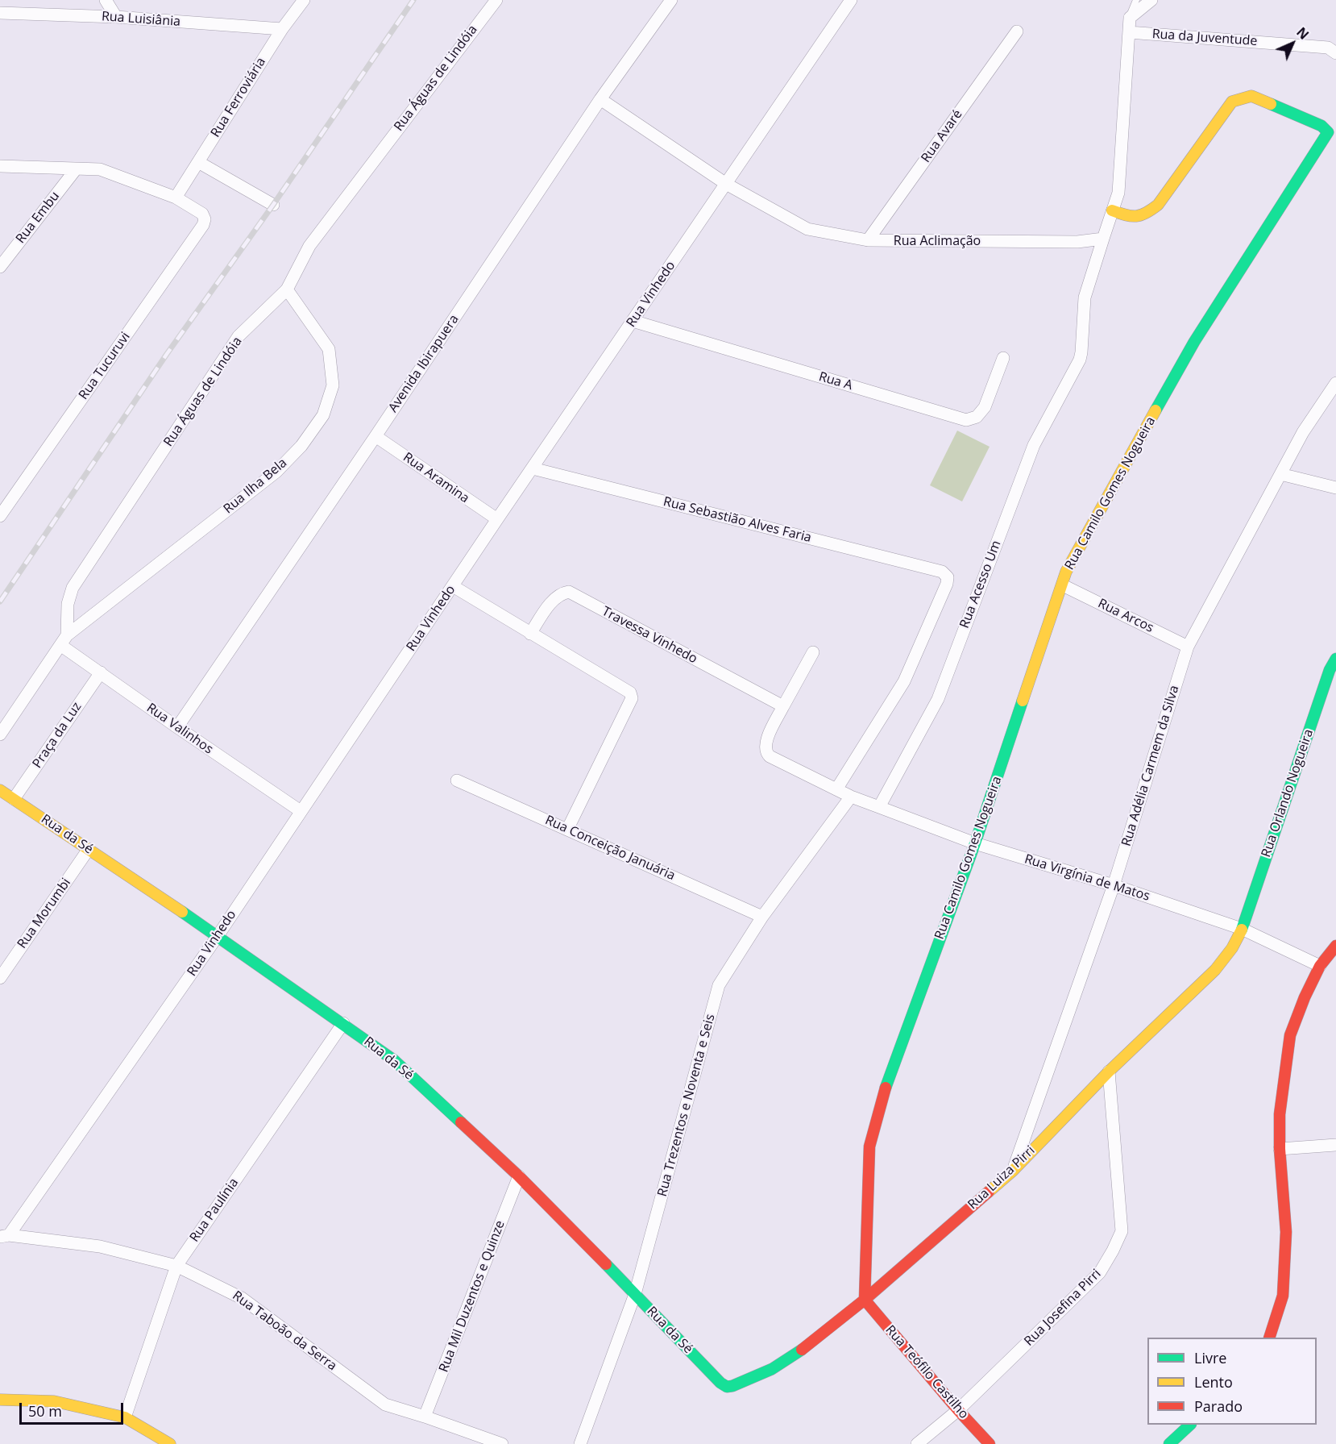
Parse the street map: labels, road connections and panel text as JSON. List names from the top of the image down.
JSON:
{
  "streets": {
    "street": [
      "Rua Luisiânia",
      "Rua da Juventude",
      "Rua Águas de Lindóia",
      "Rua Ferroviária",
      "Rua Avaré",
      "Rua Embu",
      "Rua Aclimação",
      "Rua Vinhedo",
      "Avenida Ibirapuera",
      "Rua Tucuruvi",
      "Rua A",
      "Rua Aramina",
      "Rua Ilha Bela",
      "Rua Camilo Gomes Nogueira",
      "Rua Sebastião Alves Faria",
      "Rua Acesso Um",
      "Rua Arcos",
      "Travessa Vinhedo",
      "Rua Valinhos",
      "Praça da Luz",
      "Rua Adélia Carmem da Silva",
      "Rua Orlando Nogueira",
      "Rua da Sé",
      "Rua Conceição Januária",
      "Rua Virgínia de Matos",
      "Rua Morumbi",
      "Rua Trezentos e Noventa e Seis",
      "Rua Luiza Pirri",
      "Rua Paulínia",
      "Rua Mil Duzentos e Quinze",
      "Rua Josefina Pirri",
      "Rua Taboão da Serra",
      "Rua Teófilo Castilho"
    ]
  },
  "crossings": [
    ["Rua Luisiânia", "Rua Ferroviária"],
    ["Rua Águas de Lindóia", "Rua Ilha Bela"],
    ["Rua Águas de Lindóia", "Rua Valinhos"],
    ["Rua Ferroviária", "Rua Tucuruvi"],
    ["Rua Avaré", "Rua Aclimação"],
    ["Rua Aclimação", "Rua Vinhedo"],
    ["Rua Aclimação", "Avenida Ibirapuera"],
    ["Rua Aclimação", "Rua Acesso Um"],
    ["Rua Vinhedo", "Rua A"],
    ["Rua Vinhedo", "Rua Aramina"],
    ["Rua Vinhedo", "Rua Sebastião Alves Faria"],
    ["Rua Vinhedo", "Rua Valinhos"],
    ["Rua Vinhedo", "Rua da Sé"],
    ["Rua Vinhedo", "Rua Taboão da Serra"],
    ["Avenida Ibirapuera", "Rua Aramina"],
    ["Avenida Ibirapuera", "Rua Valinhos"],
    ["Rua Ilha Bela", "Rua Valinhos"],
    ["Rua Camilo Gomes Nogueira", "Rua Arcos"],
    ["Rua Camilo Gomes Nogueira", "Rua Virgínia de Matos"],
    ["Rua Camilo Gomes Nogueira", "Rua Luiza Pirri"],
    ["Rua Camilo Gomes Nogueira", "Rua Teófilo Castilho"],
    ["Rua Acesso Um", "Rua Virgínia de Matos"],
    ["Rua Arcos", "Rua Adélia Carmem da Silva"],
    ["Rua Valinhos", "Praça da Luz"],
    ["Praça da Luz", "Rua da Sé"],
    ["Rua Adélia Carmem da Silva", "Rua Virgínia de Matos"],
    ["Rua Adélia Carmem da Silva", "Rua Luiza Pirri"],
    ["Rua Orlando Nogueira", "Rua Virgínia de Matos"],
    ["Rua Orlando Nogueira", "Rua Luiza Pirri"],
    ["Rua da Sé", "Rua Morumbi"],
    ["Rua da Sé", "Rua Trezentos e Noventa e Seis"],
    ["Rua da Sé", "Rua Luiza Pirri"],
    ["Rua da Sé", "Rua Paulínia"],
    ["Rua da Sé", "Rua Mil Duzentos e Quinze"],
    ["Rua Conceição Januária", "Rua Trezentos e Noventa e Seis"],
    ["Rua Virgínia de Matos", "Rua Trezentos e Noventa e Seis"],
    ["Rua Virgínia de Matos", "Rua Luiza Pirri"],
    ["Rua Luiza Pirri", "Rua Josefina Pirri"],
    ["Rua Luiza Pirri", "Rua Teófilo Castilho"],
    ["Rua Paulínia", "Rua Taboão da Serra"],
    ["Rua Mil Duzentos e Quinze", "Rua Taboão da Serra"],
    ["Rua Josefina Pirri", "Rua Teófilo Castilho"]
  ],
  "legend": ["Livre", "Lento", "Parado"],
  "scale_bar": "50 m",
  "north": "top right"
}
